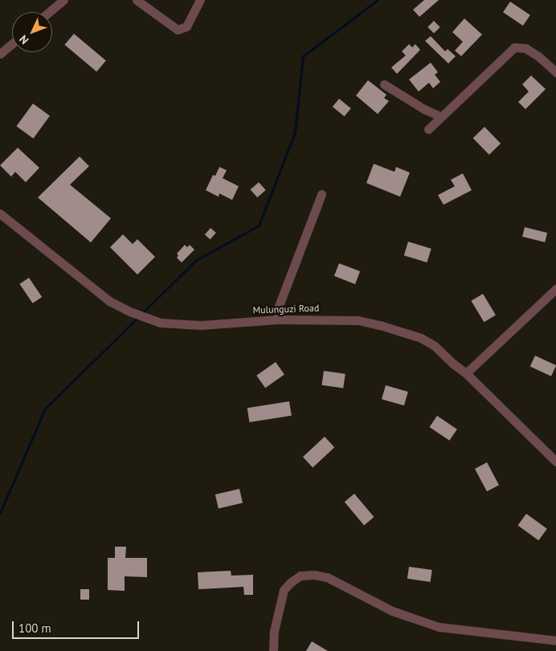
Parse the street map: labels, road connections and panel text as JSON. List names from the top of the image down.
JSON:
{
  "streets": {
    "street": ["Mulunguzi Road"]
  },
  "scale_bar": "100 m",
  "north": "bottom left"
}
